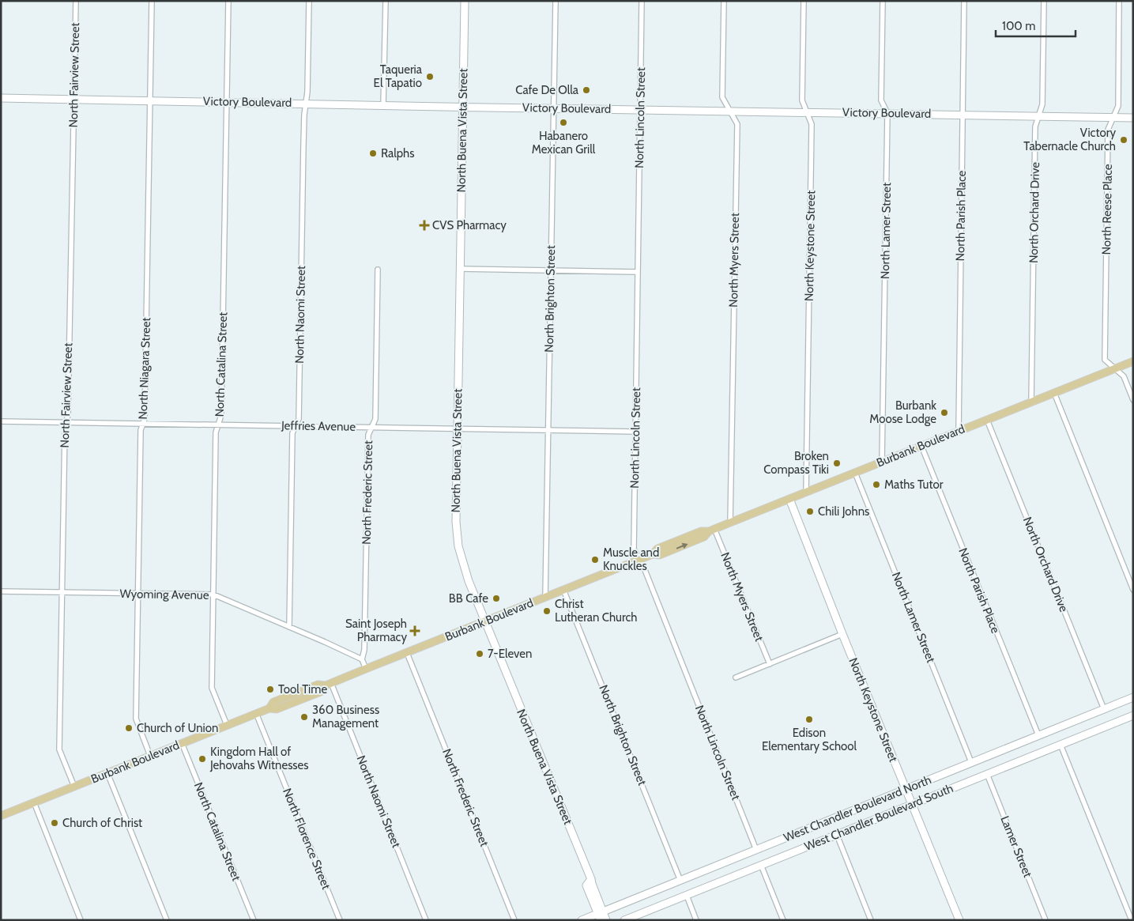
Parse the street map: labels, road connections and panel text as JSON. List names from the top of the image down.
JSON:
{
  "streets": {
    "main road": [
      "Victory Boulevard",
      "North Buena Vista Street",
      "North Keystone Street",
      "Burbank Boulevard",
      "West Chandler Boulevard North",
      "West Chandler Boulevard South"
    ],
    "street": [
      "North Fairview Street",
      "North Lincoln Street",
      "North Reese Place",
      "North Orchard Drive",
      "North Parish Place",
      "North Lamer Street",
      "North Myers Street",
      "North Brighton Street",
      "North Naomi Street",
      "North Catalina Street",
      "North Niagara Street",
      "Jeffries Avenue",
      "North Frederic Street",
      "Wyoming Avenue",
      "North Florence Street",
      "Lamer Street"
    ]
  },
  "crossings": [
    ["North Fairview Street", "Victory Boulevard"],
    ["North Fairview Street", "Jeffries Avenue"],
    ["North Fairview Street", "Burbank Boulevard"],
    ["North Fairview Street", "Wyoming Avenue"],
    ["Victory Boulevard", "North Lincoln Street"],
    ["Victory Boulevard", "North Buena Vista Street"],
    ["Victory Boulevard", "North Reese Place"],
    ["Victory Boulevard", "North Orchard Drive"],
    ["Victory Boulevard", "North Parish Place"],
    ["Victory Boulevard", "North Lamer Street"],
    ["Victory Boulevard", "North Keystone Street"],
    ["Victory Boulevard", "North Myers Street"],
    ["Victory Boulevard", "North Brighton Street"],
    ["Victory Boulevard", "North Naomi Street"],
    ["Victory Boulevard", "North Catalina Street"],
    ["Victory Boulevard", "North Niagara Street"],
    ["North Lincoln Street", "Jeffries Avenue"],
    ["North Lincoln Street", "Burbank Boulevard"],
    ["North Lincoln Street", "West Chandler Boulevard North"],
    ["North Buena Vista Street", "Jeffries Avenue"],
    ["North Buena Vista Street", "Burbank Boulevard"],
    ["North Buena Vista Street", "West Chandler Boulevard North"],
    ["North Reese Place", "Burbank Boulevard"],
    ["North Orchard Drive", "Burbank Boulevard"],
    ["North Orchard Drive", "West Chandler Boulevard North"],
    ["North Parish Place", "Burbank Boulevard"],
    ["North Parish Place", "West Chandler Boulevard North"],
    ["North Lamer Street", "Burbank Boulevard"],
    ["North Lamer Street", "West Chandler Boulevard North"],
    ["North Keystone Street", "Burbank Boulevard"],
    ["North Keystone Street", "West Chandler Boulevard North"],
    ["North Keystone Street", "West Chandler Boulevard South"],
    ["North Myers Street", "Burbank Boulevard"],
    ["North Brighton Street", "Jeffries Avenue"],
    ["North Brighton Street", "Burbank Boulevard"],
    ["North Brighton Street", "West Chandler Boulevard North"],
    ["North Naomi Street", "Jeffries Avenue"],
    ["North Naomi Street", "Burbank Boulevard"],
    ["North Naomi Street", "Wyoming Avenue"],
    ["North Catalina Street", "Jeffries Avenue"],
    ["North Catalina Street", "Burbank Boulevard"],
    ["North Catalina Street", "Wyoming Avenue"],
    ["North Niagara Street", "Jeffries Avenue"],
    ["North Niagara Street", "Burbank Boulevard"],
    ["North Niagara Street", "Wyoming Avenue"],
    ["Jeffries Avenue", "North Frederic Street"],
    ["Burbank Boulevard", "North Frederic Street"],
    ["Burbank Boulevard", "North Florence Street"],
    ["North Frederic Street", "Wyoming Avenue"],
    ["West Chandler Boulevard South", "Lamer Street"]
  ],
  "places": {
    "other": [
      "Taqueria El Tapatio",
      "Cafe De Olla",
      "Habanero Mexican Grill",
      "Victory Tabernacle Church",
      "Ralphs",
      "Burbank Moose Lodge",
      "Broken Compass Tiki",
      "Maths Tutor",
      "Chili Johns",
      "Muscle and Knuckles",
      "BB Cafe",
      "Christ Lutheran Church",
      "7-Eleven",
      "Tool Time",
      "360 Business Management",
      "Edison Elementary School",
      "Church of Union",
      "Kingdom Hall of Jehovahs Witnesses",
      "Church of Christ"
    ],
    "health": ["CVS Pharmacy", "Saint Joseph Pharmacy"]
  },
  "scale_bar": "100 m"
}
